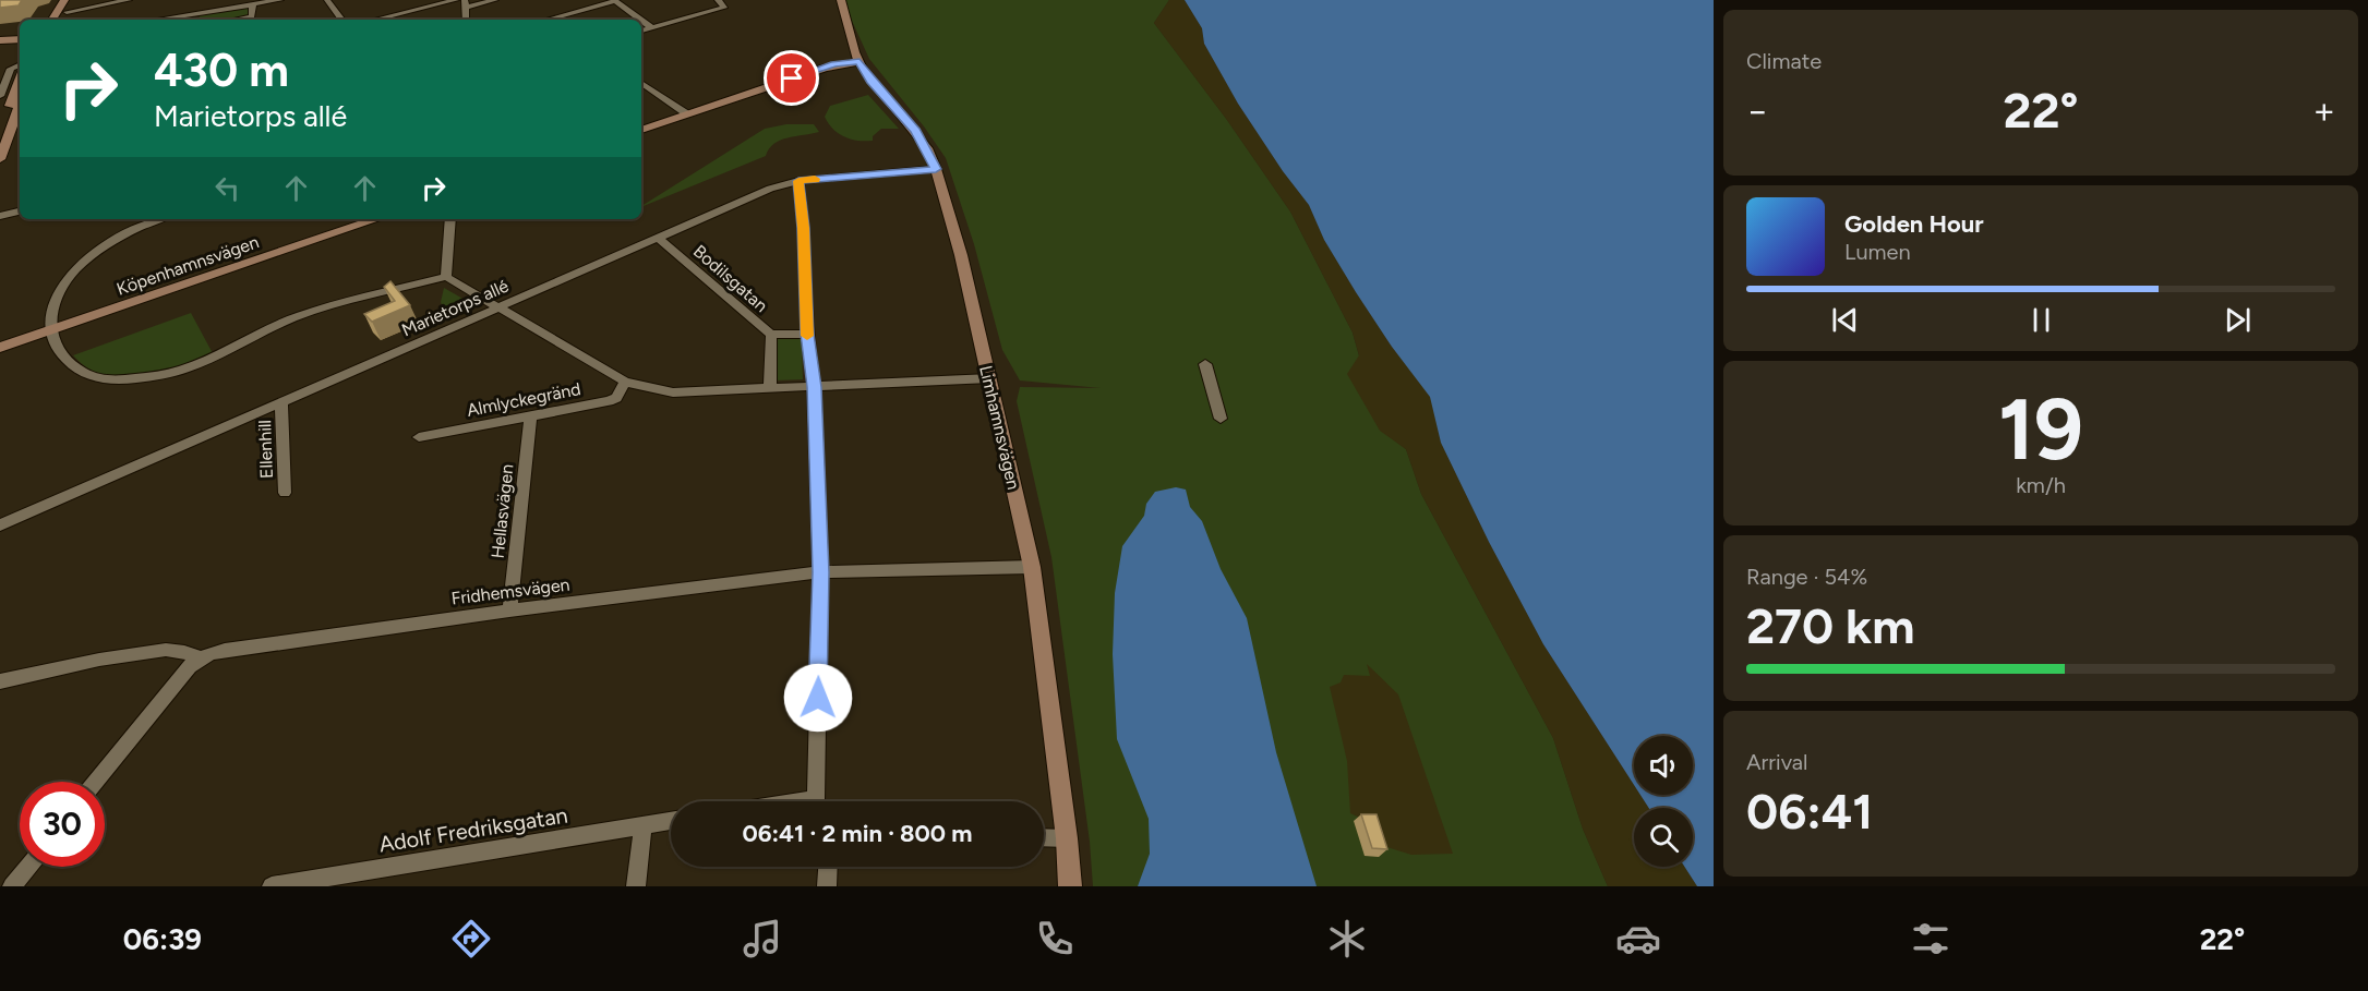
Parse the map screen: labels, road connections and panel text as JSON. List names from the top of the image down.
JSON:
{
  "streets": {
    "main road": ["Köpenhamnsvägen", "Limhamnsvägen"],
    "street": [
      "Bodilsgatan",
      "Marietorps allé",
      "Almlyckegränd",
      "Ellenhill",
      "Hellasvägen",
      "Fridhemsvägen",
      "Adolf Fredriksgatan"
    ]
  },
  "crossings": [
    ["Bodilsgatan", "Marietorps allé"],
    ["Marietorps allé", "Limhamnsvägen"],
    ["Marietorps allé", "Ellenhill"],
    ["Almlyckegränd", "Hellasvägen"],
    ["Limhamnsvägen", "Fridhemsvägen"],
    ["Hellasvägen", "Fridhemsvägen"]
  ],
  "page": {
    "tile": [
      "Climate",
      ["19", "km/h"],
      ["Range · 54%", "270 km"],
      ["Arrival", "06:41"]
    ],
    "turn": ["430 m", "Marietorps allé"],
    "heat": ["−", "22°", "+"],
    "song": ["Golden Hour", "Lumen"],
    "limit": "30",
    "trip": "06:41 · 2 min · 800 m",
    "tabs": ["06:39", "22°"]
  }
}
